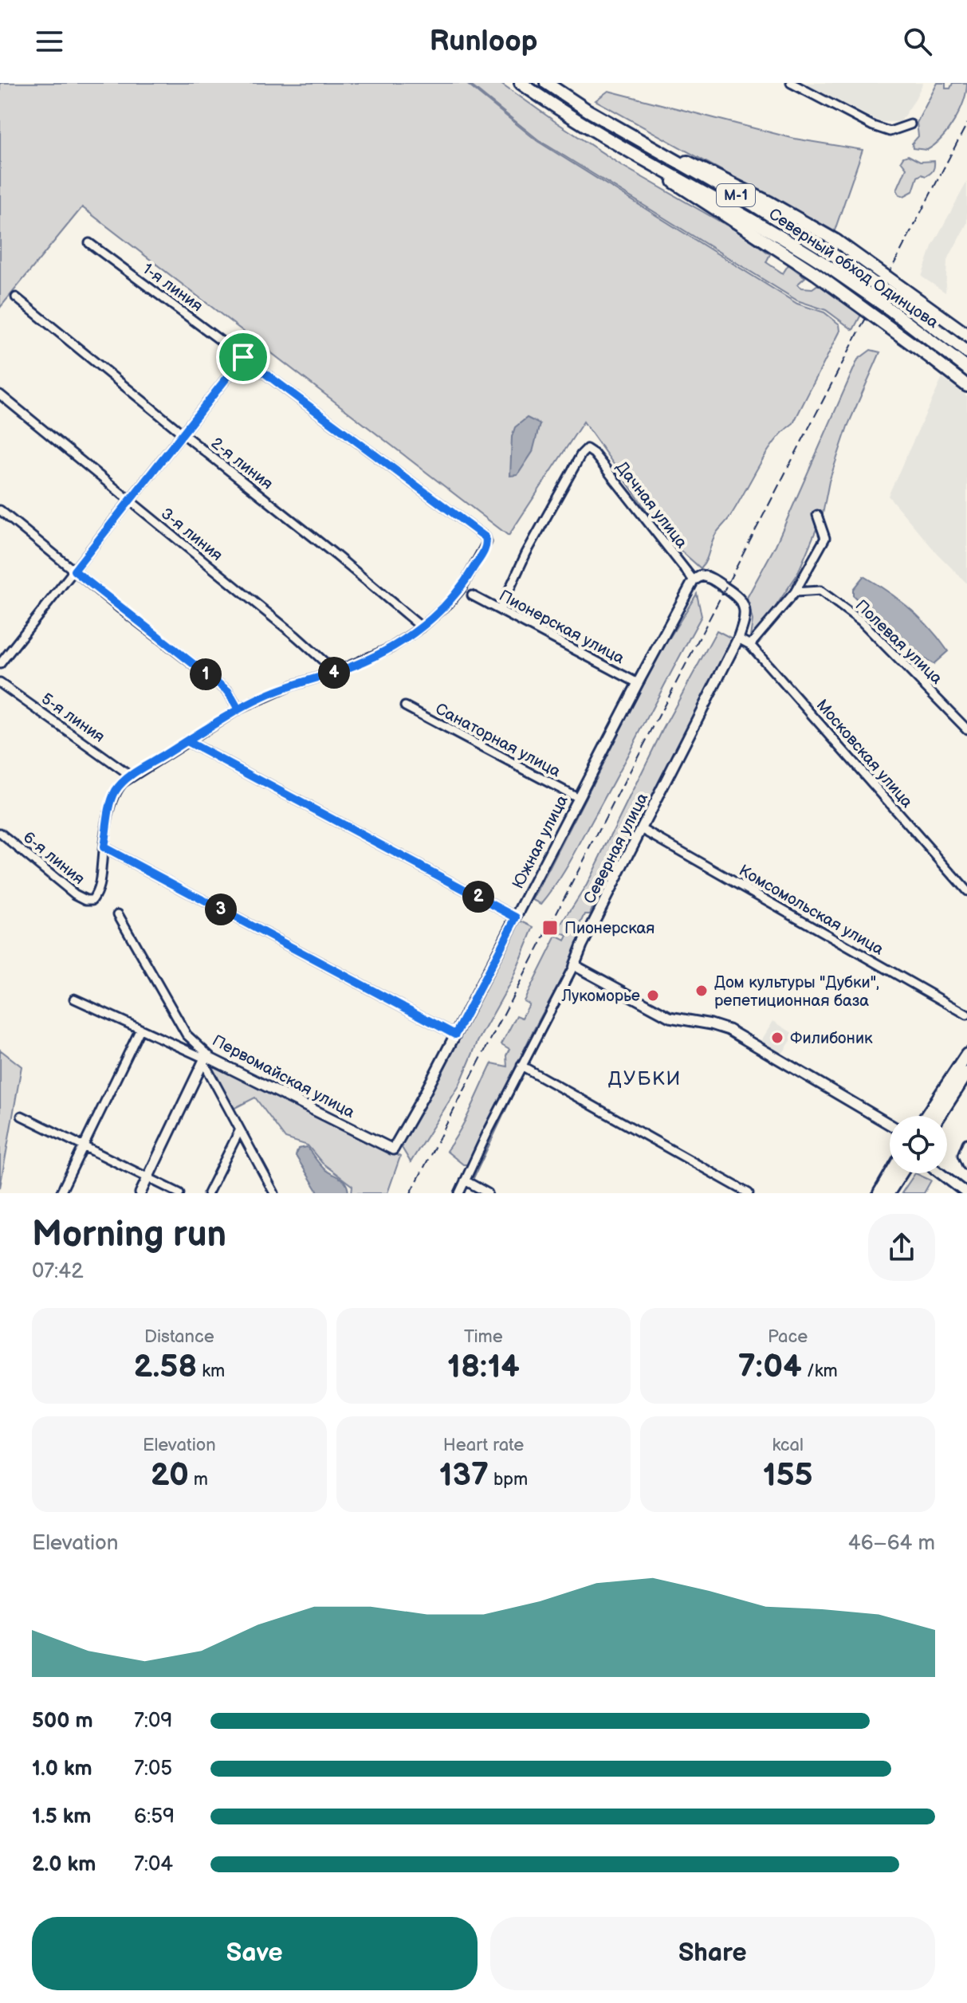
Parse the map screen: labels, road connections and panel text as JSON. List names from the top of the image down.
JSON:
{
  "streets": {
    "main road": ["М-1", "Северный обход Одинцова"],
    "street": [
      "1-я линия",
      "2-я линия",
      "Дачная улица",
      "3-я линия",
      "Пионерская улица",
      "Полевая улица",
      "5-я линия",
      "Санаторная улица",
      "Московская улица",
      "Южная улица",
      "Северная улица",
      "6-я линия",
      "Комсомольская улица",
      "Первомайская улица"
    ]
  },
  "crossings": [
    ["1-я линия", "2-я линия"],
    ["Дачная улица", "Пионерская улица"],
    ["Дачная улица", "Южная улица"],
    ["Дачная улица", "Северная улица"],
    ["Пионерская улица", "Южная улица"],
    ["Санаторная улица", "Южная улица"],
    ["Московская улица", "Северная улица"],
    ["Южная улица", "Северная улица"],
    ["Южная улица", "Первомайская улица"],
    ["Северная улица", "Комсомольская улица"]
  ],
  "districts": ["ДУБКИ"],
  "places": {
    "transit": ["Пионерская"],
    "other": ["Дом культуры \"Дубки\", репетиционная база", "Лукоморье", "Филибоник"]
  },
  "page": {
    "header": "Runloop",
    "pins": [
      "4",
      "1",
      "2",
      "3"
    ],
    "heading": ["Morning run", "07:42"],
    "stats": [
      ["Distance", "2.58 km"],
      ["Time", "18:14"],
      ["Pace", "7:04 /km"],
      ["Elevation", "20 m"],
      ["Heart rate", "137 bpm"],
      ["kcal", "155"]
    ],
    "chart": ["Elevation", "46–64 m"],
    "list": [
      {
        "name": "500 m",
        "note": "7:09"
      },
      {
        "name": "1.0 km",
        "note": "7:05"
      },
      {
        "name": "1.5 km",
        "note": "6:59"
      },
      {
        "name": "2.0 km",
        "note": "7:04"
      }
    ],
    "buttons": ["Save", "Share"]
  }
}
